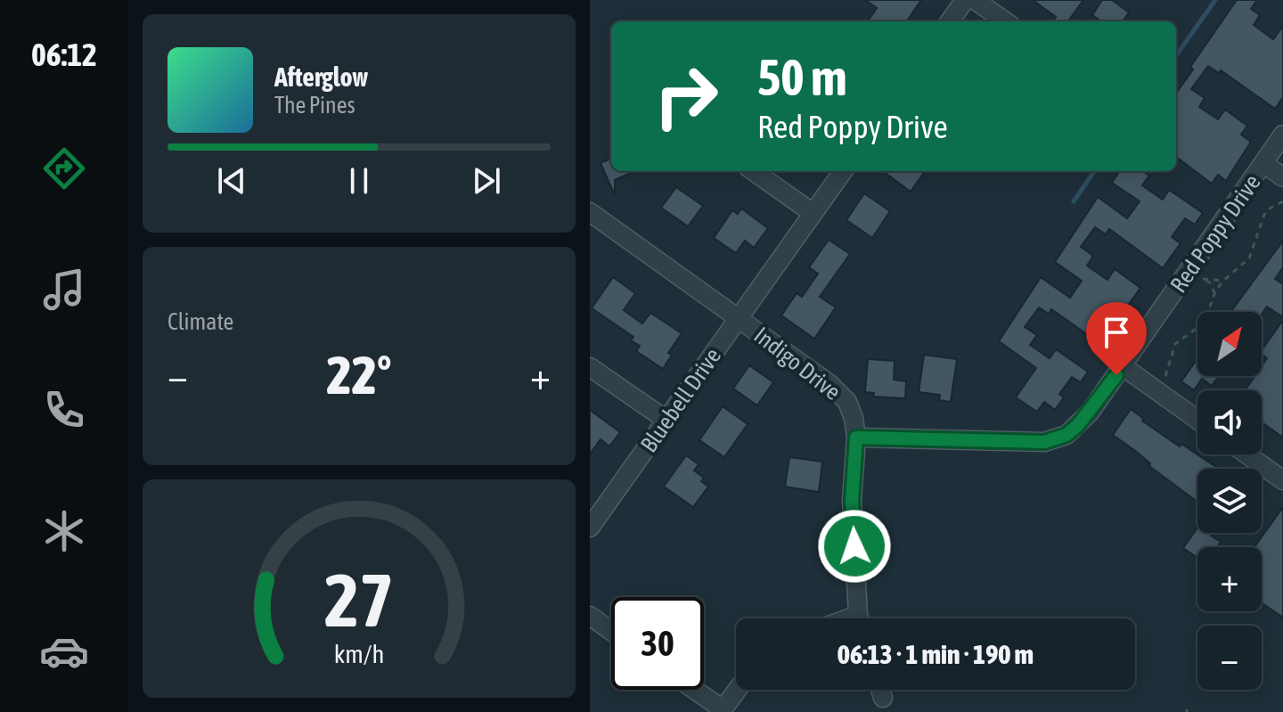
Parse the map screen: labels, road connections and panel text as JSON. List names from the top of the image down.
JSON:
{
  "streets": {
    "street": ["Red Poppy Drive", "Indigo Drive", "Bluebell Drive"]
  },
  "crossings": [
    ["Red Poppy Drive", "Indigo Drive"],
    ["Indigo Drive", "Bluebell Drive"]
  ],
  "north": "top right",
  "page": {
    "tabs": "06:12",
    "turn": ["50 m", "Red Poppy Drive"],
    "song": ["Afterglow", "The Pines"],
    "tile": "Climate",
    "map_buttons": ["+", "−"],
    "heat": ["−", "22°", "+"],
    "limit": "30",
    "trip": "06:13 · 1 min · 190 m",
    "gauge": ["27", "km/h"]
  }
}
